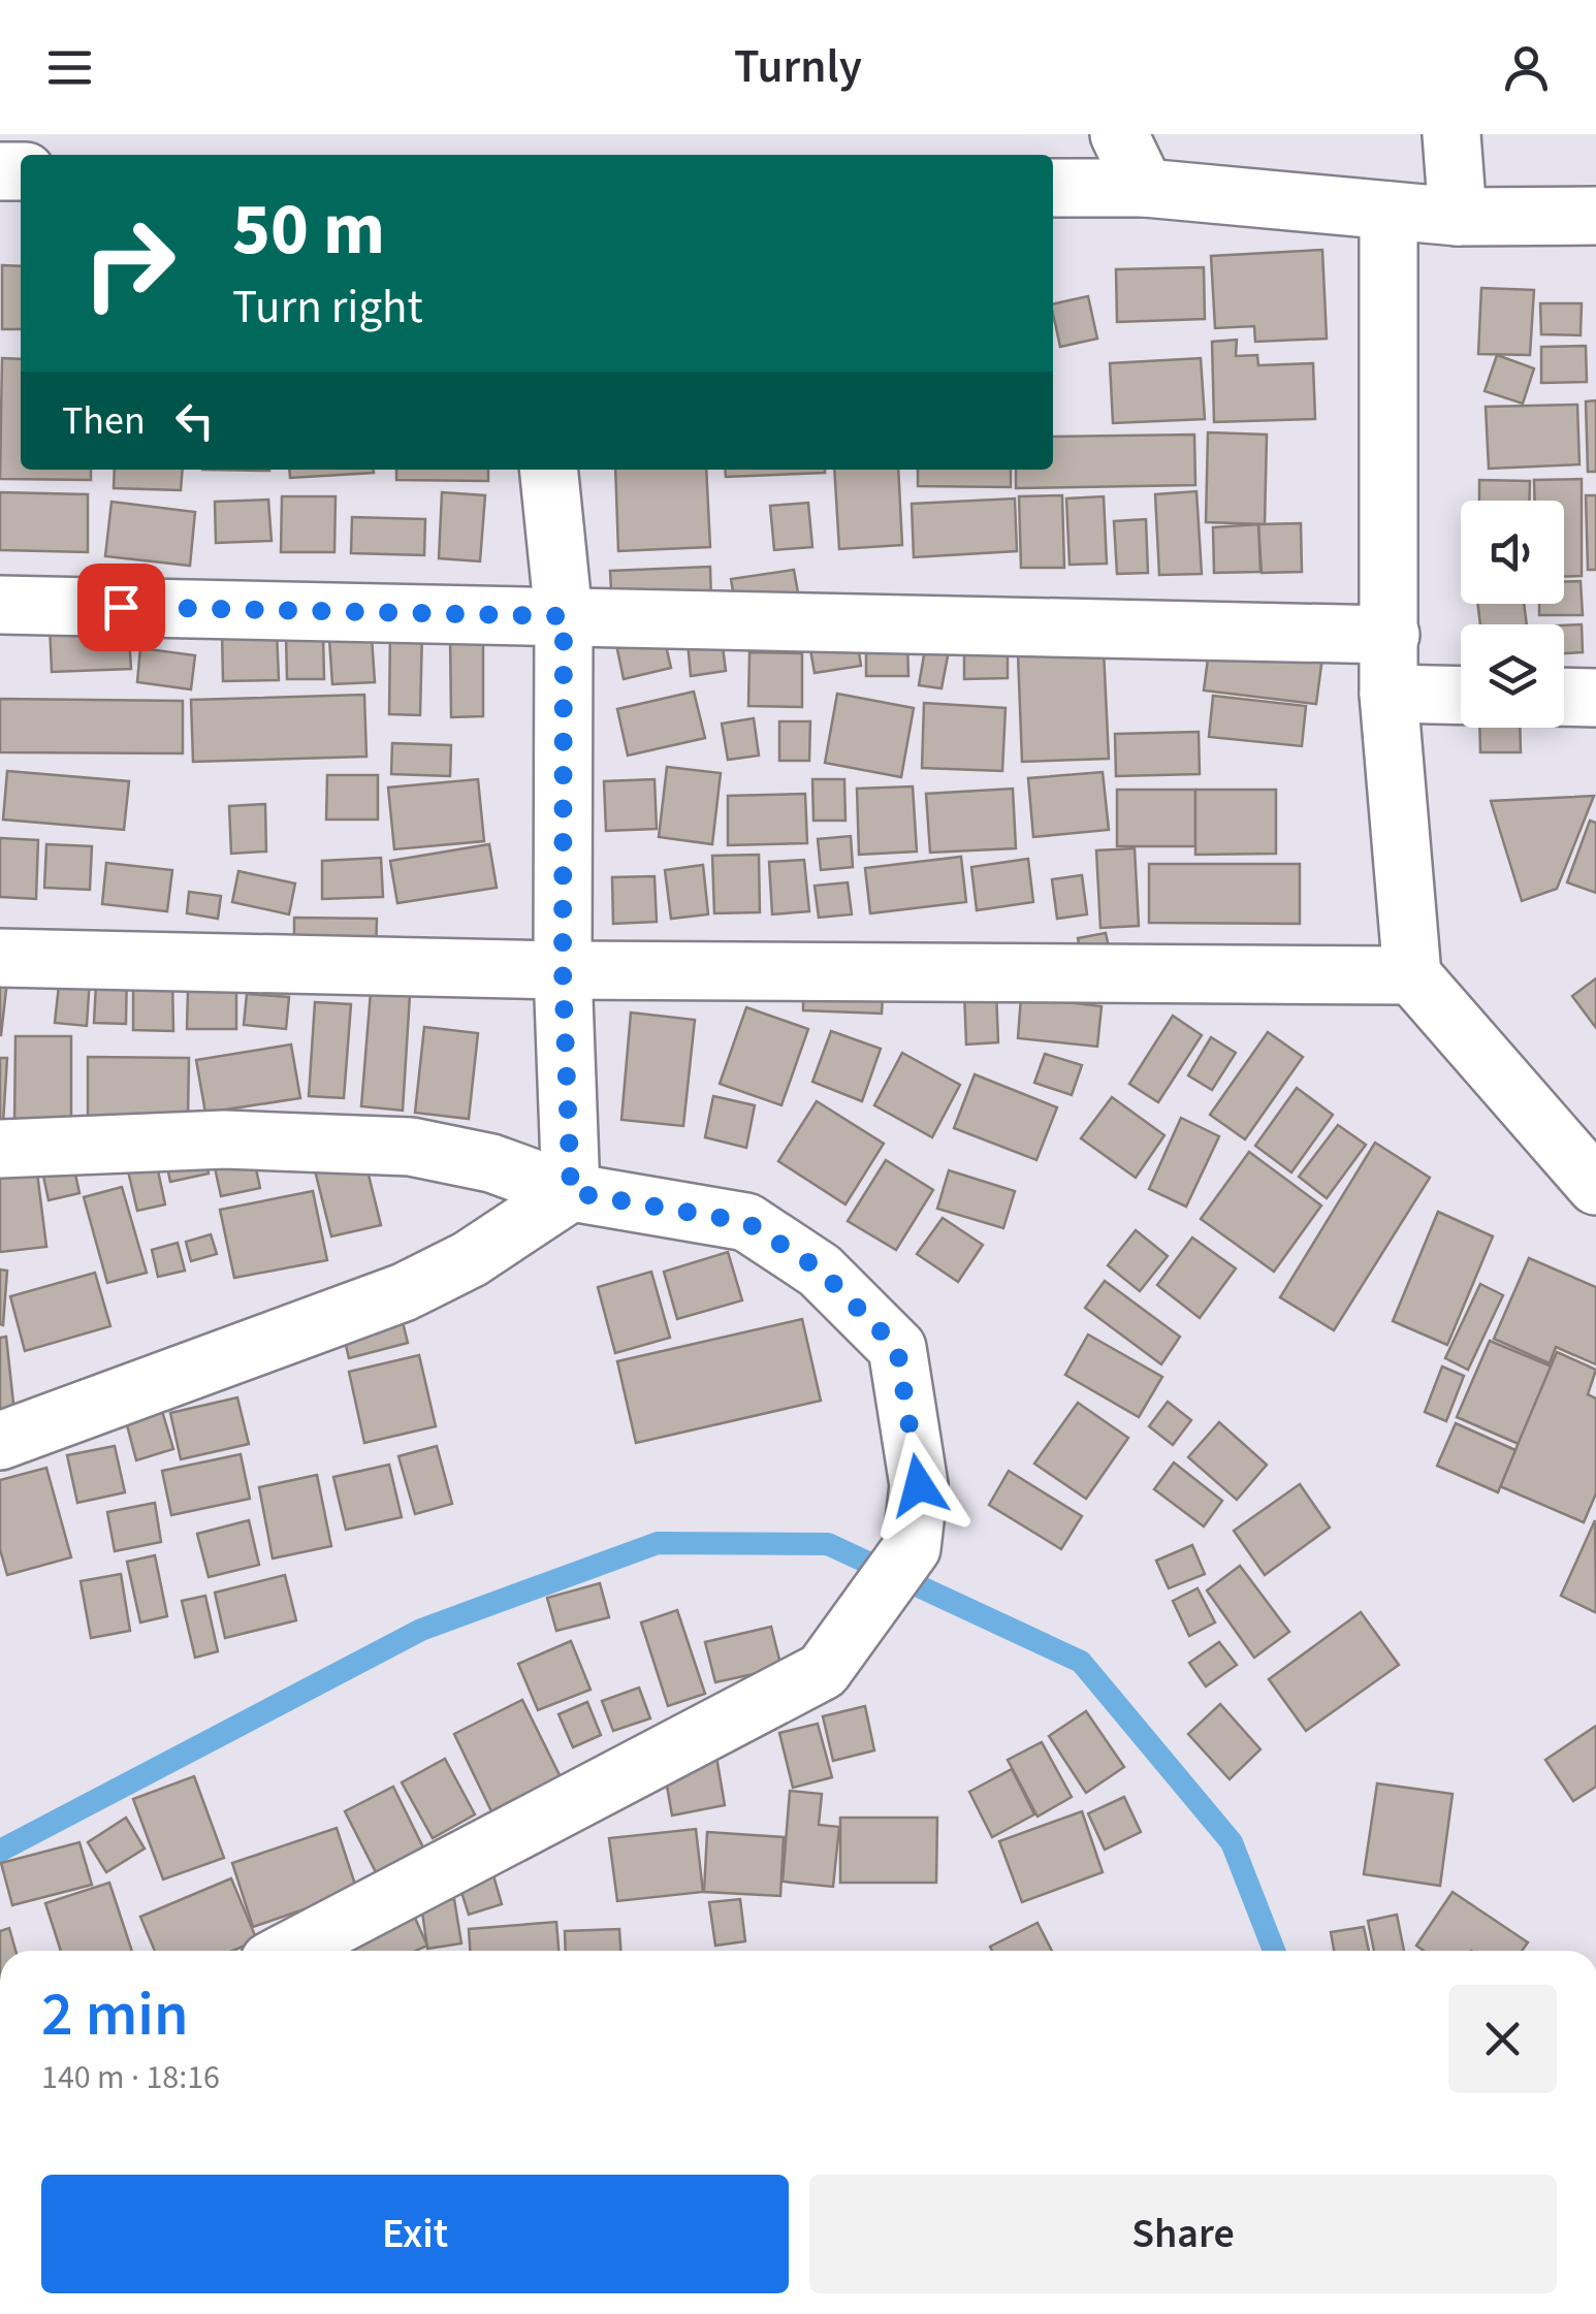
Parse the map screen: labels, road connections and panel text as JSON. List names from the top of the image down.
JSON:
{
  "page": {
    "header": "Turnly",
    "turn": ["50 m", "Turn right"],
    "then": "Then",
    "heading": ["2 min", "140 m · 18:16"],
    "buttons": ["Exit", "Share"]
  }
}
